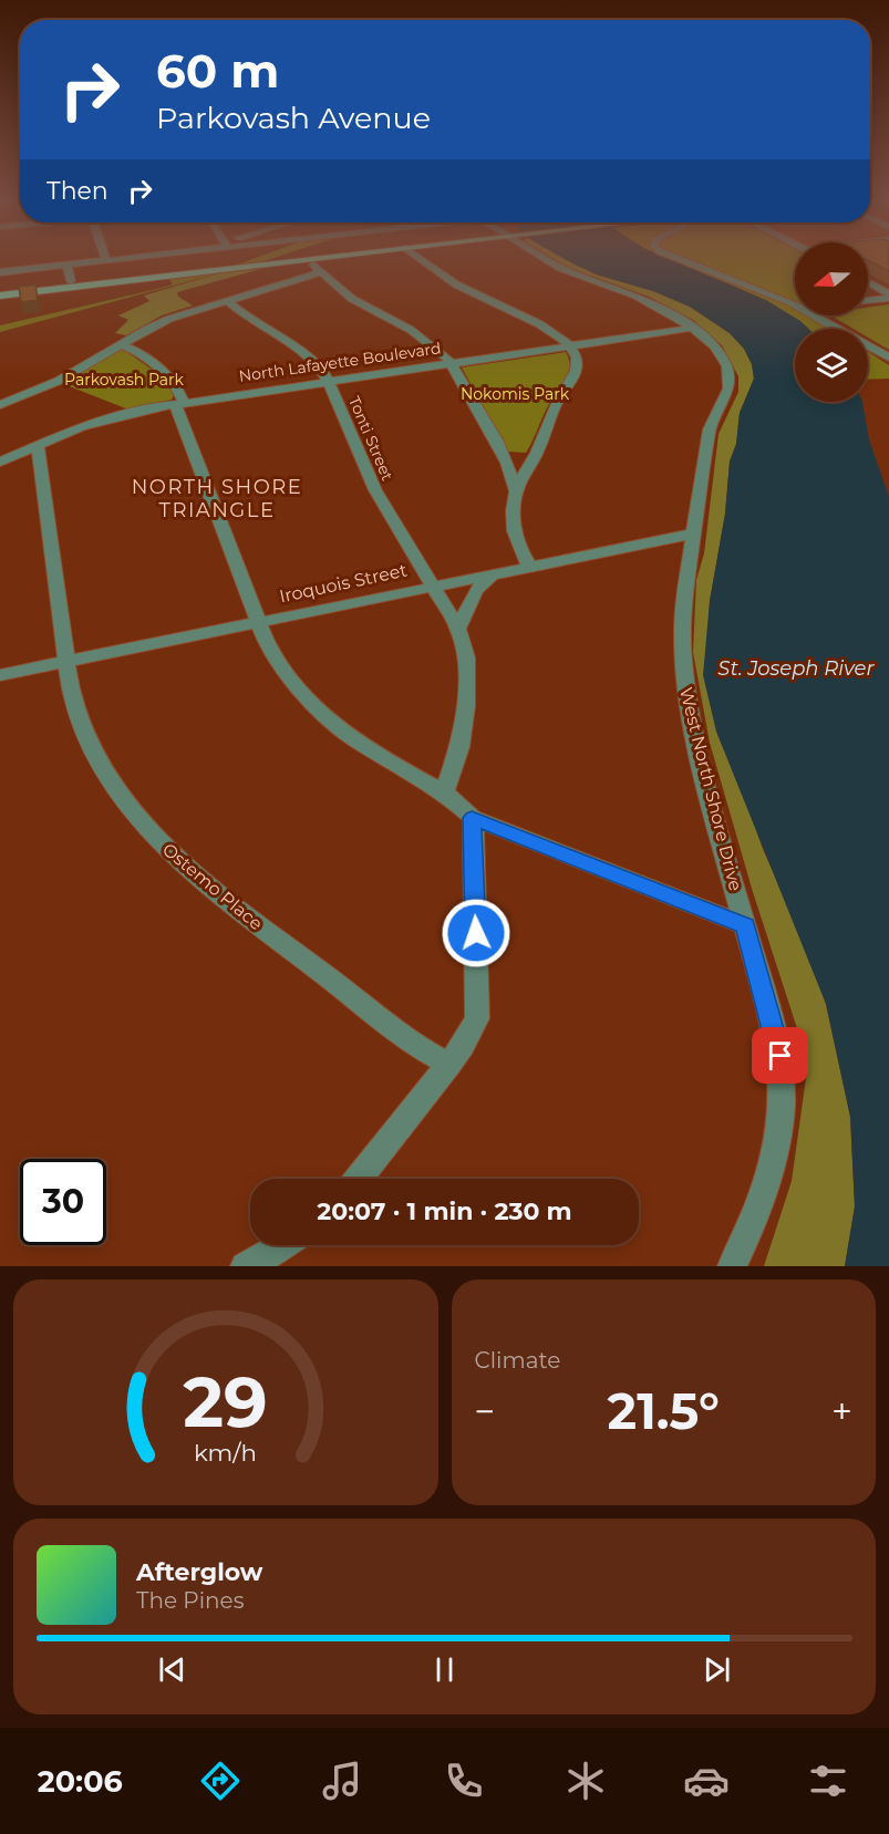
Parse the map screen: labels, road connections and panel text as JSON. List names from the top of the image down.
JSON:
{
  "streets": {
    "street": [
      "North Lafayette Boulevard",
      "Tonti Street",
      "Iroquois Street",
      "West North Shore Drive",
      "Ostemo Place"
    ]
  },
  "crossings": [
    ["North Lafayette Boulevard", "Tonti Street"],
    ["North Lafayette Boulevard", "West North Shore Drive"],
    ["North Lafayette Boulevard", "Ostemo Place"],
    ["Tonti Street", "Iroquois Street"],
    ["Iroquois Street", "West North Shore Drive"],
    ["Iroquois Street", "Ostemo Place"]
  ],
  "districts": ["NORTH SHORE TRIANGLE"],
  "water": ["St. Joseph River"],
  "parks": ["Parkovash Park", "Nokomis Park"],
  "north": "left",
  "page": {
    "turn": ["60 m", "Parkovash Avenue"],
    "then": "Then",
    "limit": "30",
    "trip": "20:07 · 1 min · 230 m",
    "tile": "Climate",
    "heat": ["−", "21.5°", "+"],
    "song": ["Afterglow", "The Pines"],
    "tabs": "20:06",
    "gauge": ["29", "km/h"]
  }
}
